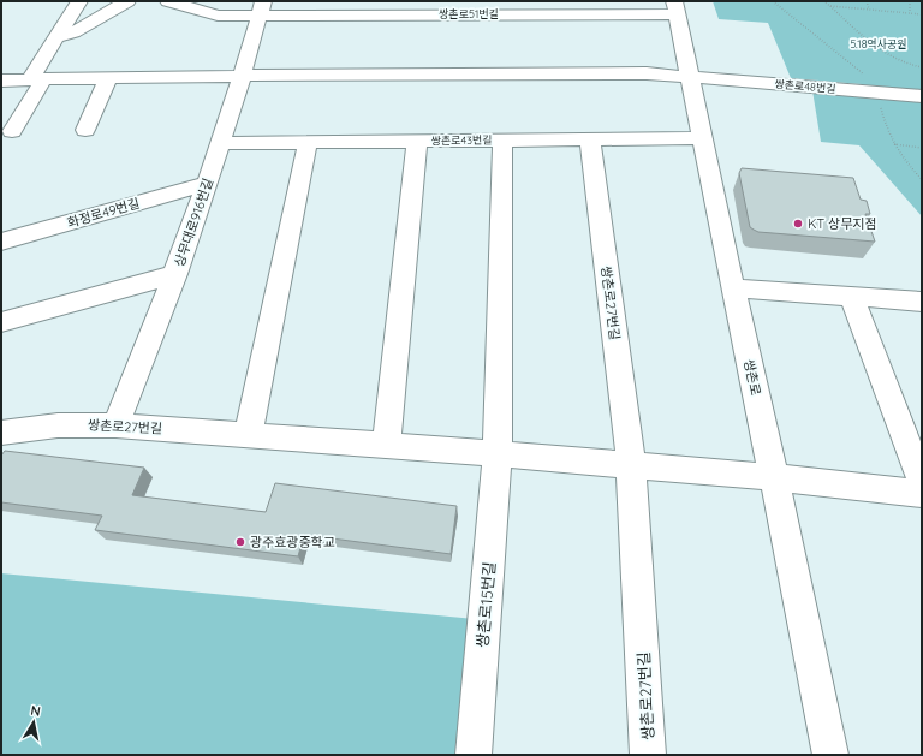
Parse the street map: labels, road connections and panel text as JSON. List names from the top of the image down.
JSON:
{
  "streets": {
    "street": [
      "쌍촌로51번길",
      "쌍촌로48번길",
      "쌍촌로43번길",
      "화정로49번길",
      "상무대로916번길",
      "쌍촌로27번길",
      "쌍촌로",
      "쌍촌로15번길"
    ]
  },
  "crossings": [
    ["쌍촌로51번길", "상무대로916번길"],
    ["쌍촌로51번길", "쌍촌로"],
    ["쌍촌로48번길", "상무대로916번길"],
    ["쌍촌로48번길", "쌍촌로"],
    ["쌍촌로43번길", "상무대로916번길"],
    ["쌍촌로43번길", "쌍촌로27번길"],
    ["쌍촌로43번길", "쌍촌로"],
    ["화정로49번길", "상무대로916번길"],
    ["상무대로916번길", "쌍촌로27번길"],
    ["쌍촌로27번길", "쌍촌로"],
    ["쌍촌로27번길", "쌍촌로15번길"]
  ],
  "parks": ["5.18역사공원"],
  "places": ["KT 상무지점", "광주효광중학교"],
  "north": "top"
}
